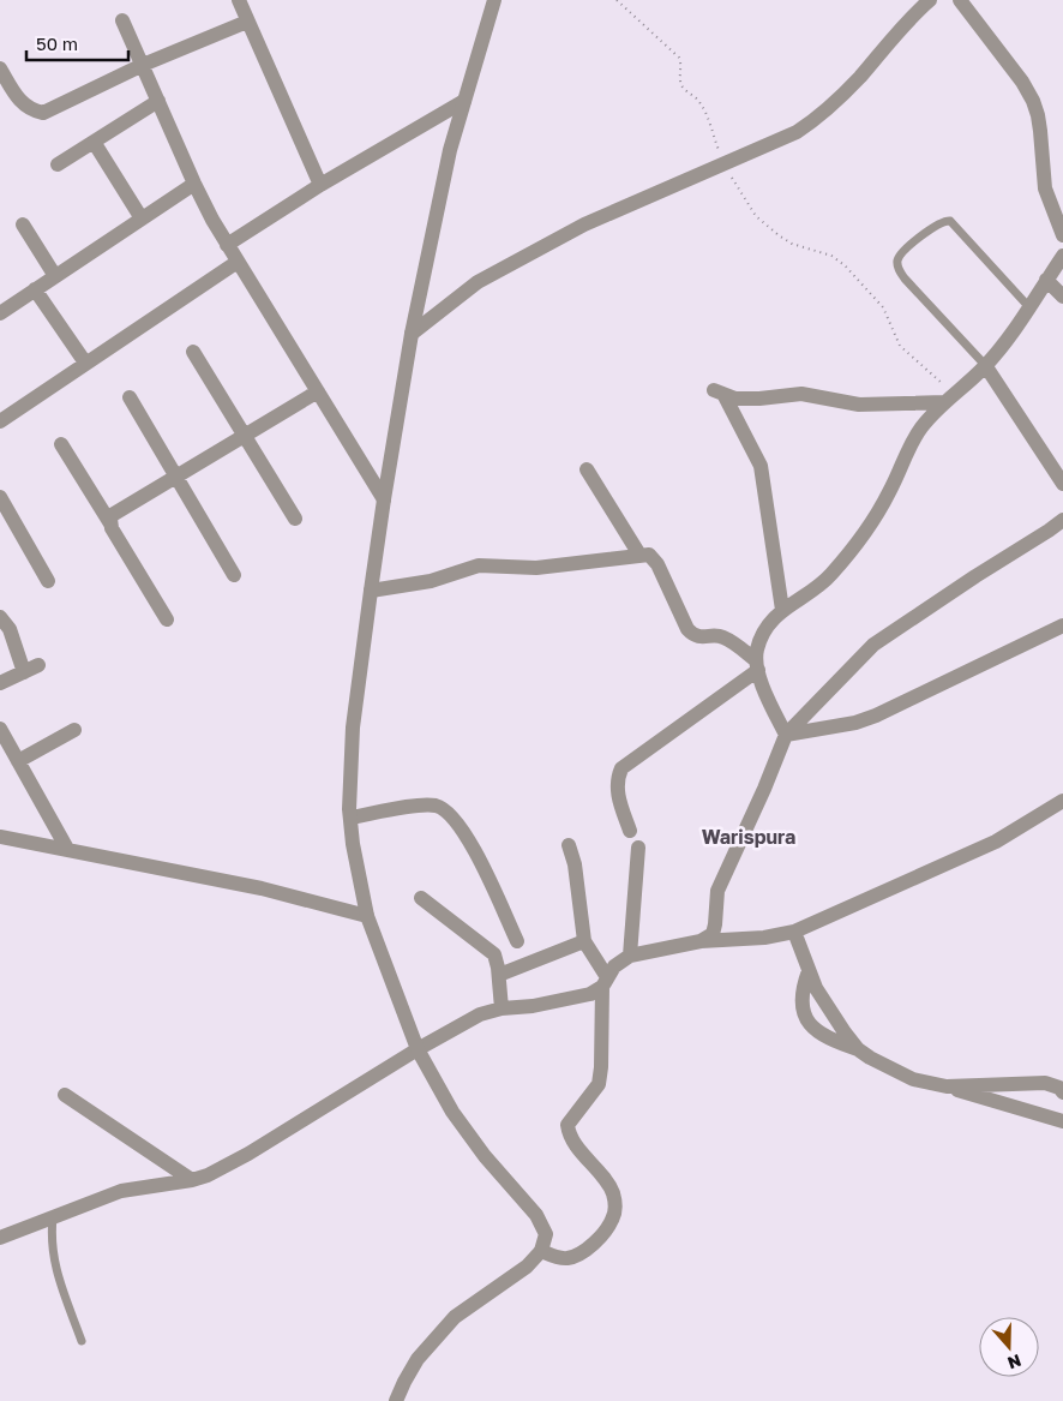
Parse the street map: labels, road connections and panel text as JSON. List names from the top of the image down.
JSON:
{
  "districts": ["Warispura"],
  "scale_bar": "50 m",
  "north": "bottom"
}
